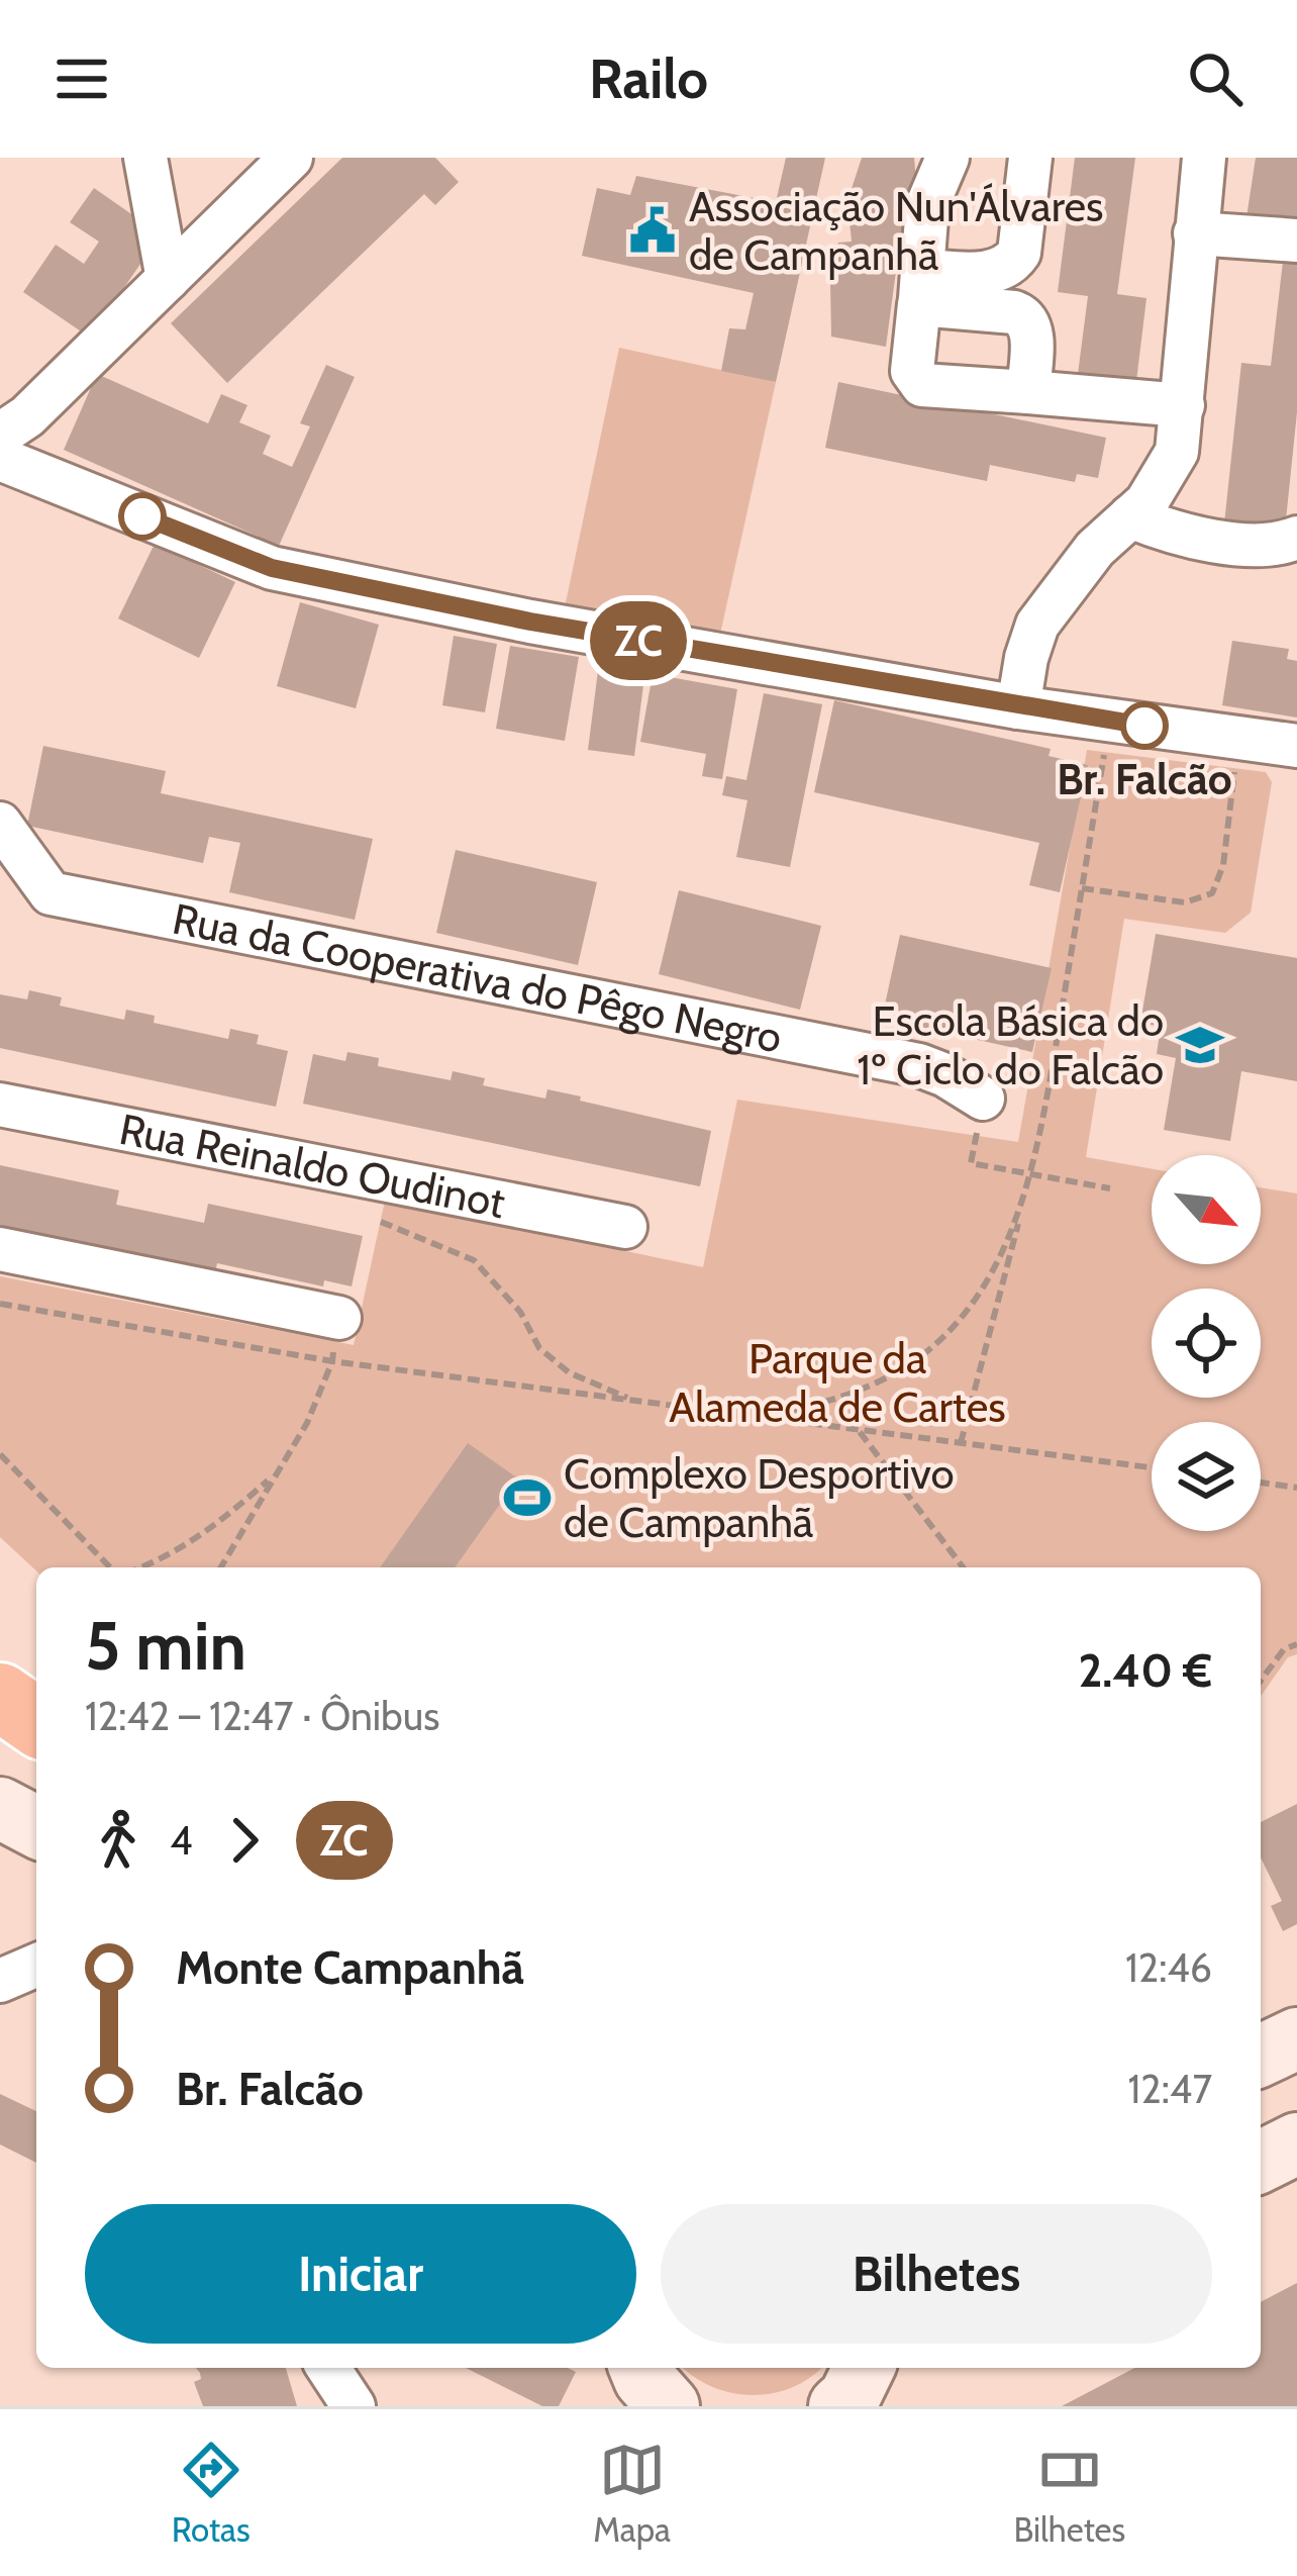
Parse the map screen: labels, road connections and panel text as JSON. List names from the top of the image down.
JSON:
{
  "streets": {
    "street": ["Rua da Cooperativa do Pêgo Negro", "Rua Reinaldo Oudinot"]
  },
  "parks": ["Parque da Alameda de Cartes"],
  "places": {
    "public building": ["Associação Nun'Álvares de Campanhã"],
    "other": ["Br. Falcão"],
    "school or university": ["Escola Básica do 1º Ciclo do Falcão"],
    "sports": ["Complexo Desportivo de Campanhã"]
  },
  "lines": ["bus line ZC"],
  "north": "bottom right",
  "page": {
    "header": "Railo",
    "on_map": "ZC",
    "heading": ["5 min", "12:42 – 12:47 · Ônibus", "2.40 €"],
    "legs": ["4", "ZC"],
    "list": [
      {
        "name": "Monte Campanhã",
        "value": "12:46"
      },
      {
        "name": "Br. Falcão",
        "value": "12:47"
      }
    ],
    "buttons": ["Iniciar", "Bilhetes"],
    "tabs": ["Rotas", "Mapa", "Bilhetes"]
  }
}
